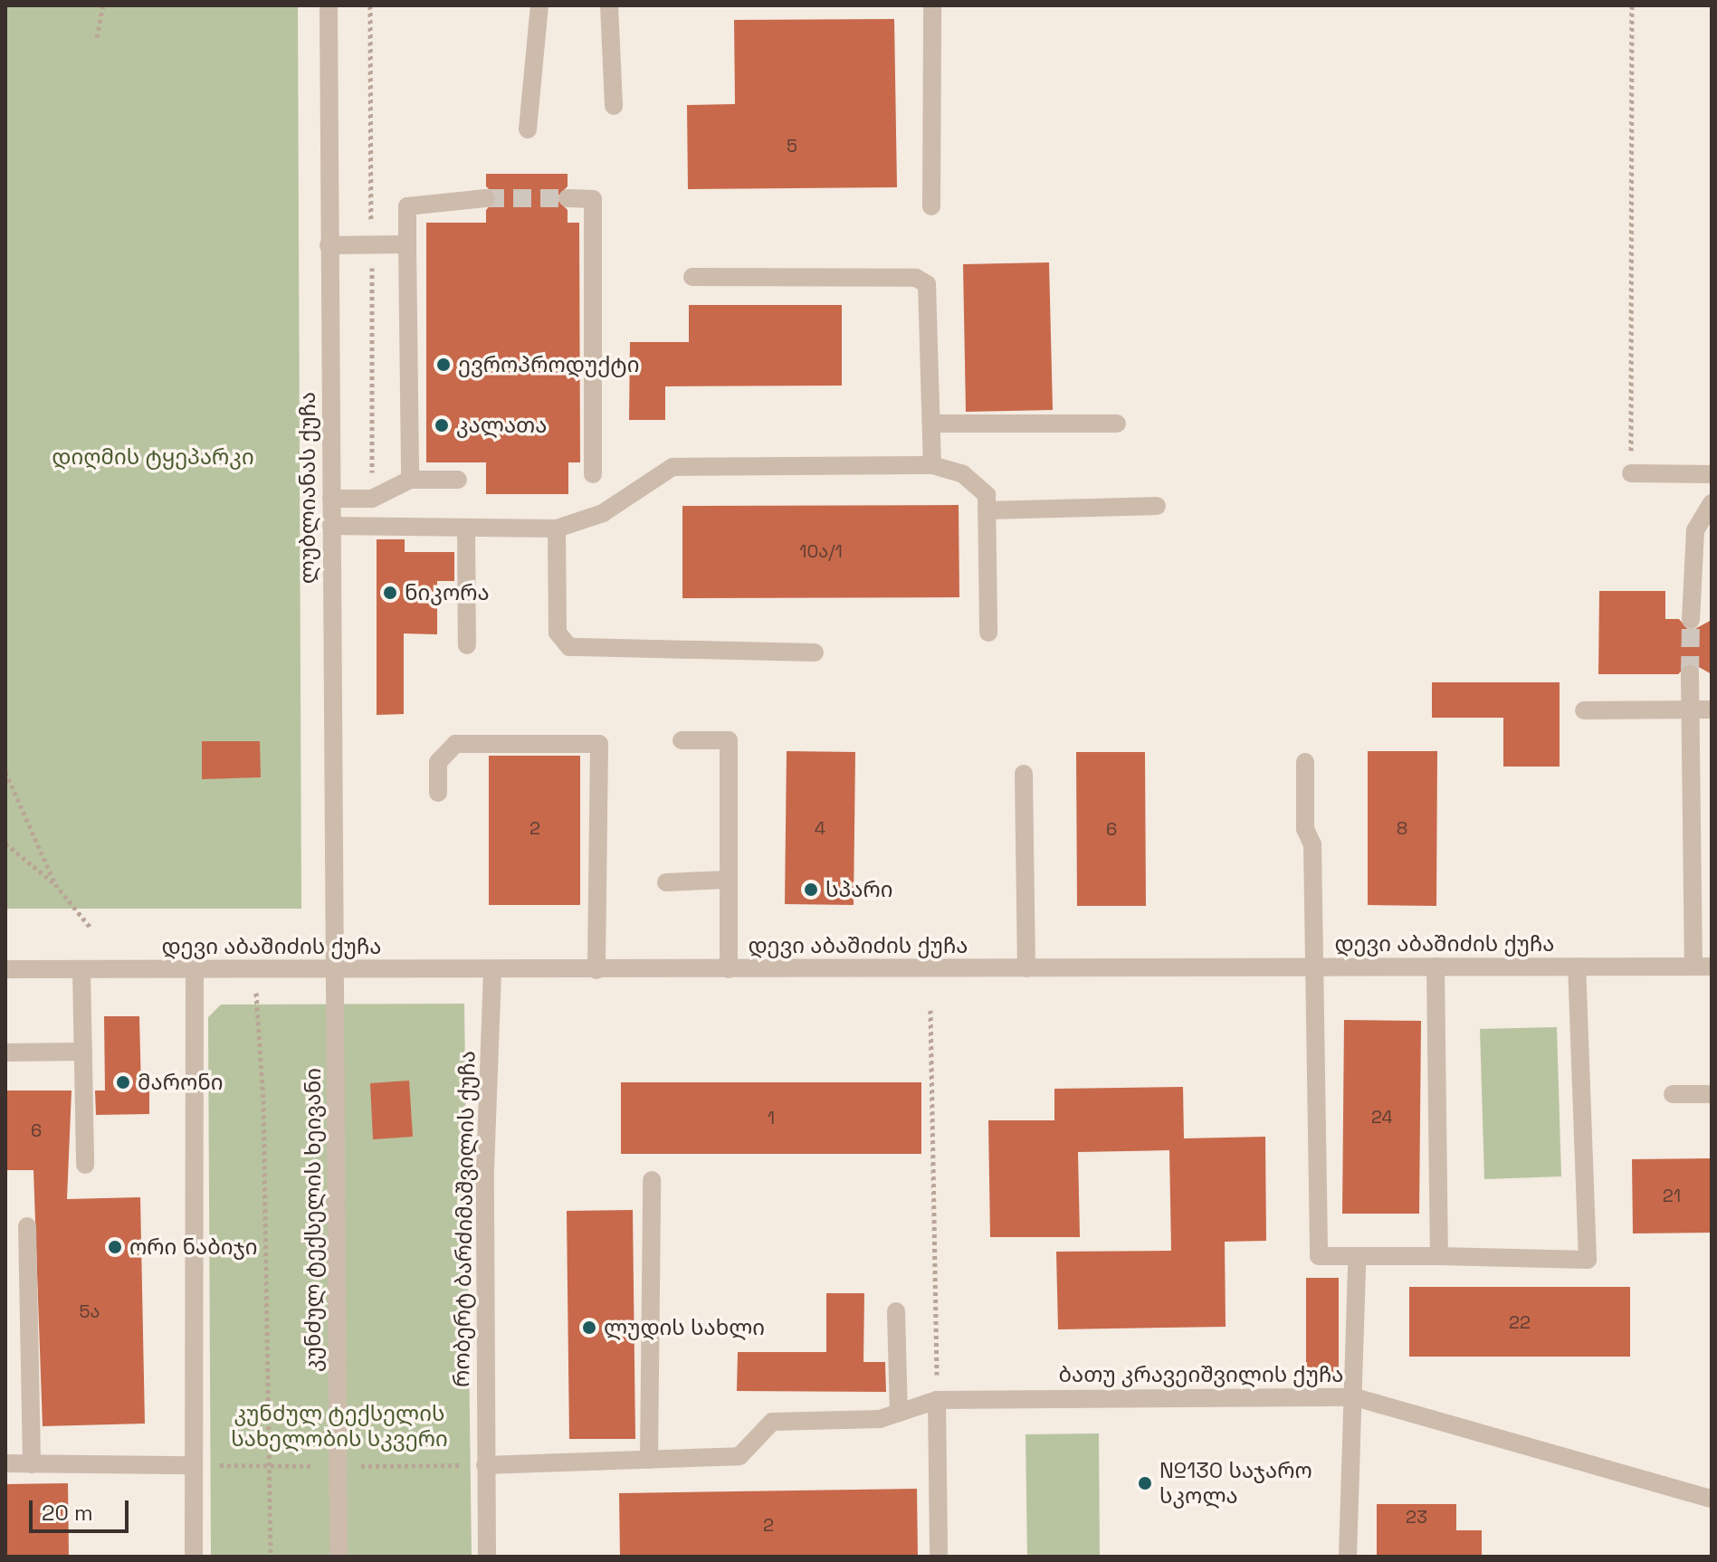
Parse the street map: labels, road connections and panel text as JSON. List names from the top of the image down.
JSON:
{
  "streets": {
    "street": [
      "ლუბლიანას ქუჩა",
      "დევი აბაშიძის ქუჩა",
      "რობერტ ბარძიმაშვილის ქუჩა",
      "კუნძულ ტექსელის ხეივანი",
      "ბათუ კრავეიშვილის ქუჩა"
    ]
  },
  "crossings": [
    ["ლუბლიანას ქუჩა", "დევი აბაშიძის ქუჩა"],
    ["ლუბლიანას ქუჩა", "კუნძულ ტექსელის ხეივანი"],
    ["დევი აბაშიძის ქუჩა", "რობერტ ბარძიმაშვილის ქუჩა"],
    ["დევი აბაშიძის ქუჩა", "კუნძულ ტექსელის ხეივანი"],
    ["რობერტ ბარძიმაშვილის ქუჩა", "ბათუ კრავეიშვილის ქუჩა"]
  ],
  "parks": ["დიღმის ტყეპარკი", "კუნძულ ტექსელის სახელობის სკვერი"],
  "places": [
    "ევროპროდუქტი",
    "კალათა",
    "ნიკორა",
    "სპარი",
    "მარონი",
    "ორი ნაბიჯი",
    "ლუდის სახლი",
    "№130 საჯარო სკოლა"
  ],
  "house_numbers": [
    "5",
    "10ა/1",
    "2",
    "4",
    "8",
    "6",
    "24",
    "1",
    "6",
    "21",
    "5ა",
    "22",
    "23",
    "2"
  ],
  "scale_bar": "20 m"
}
